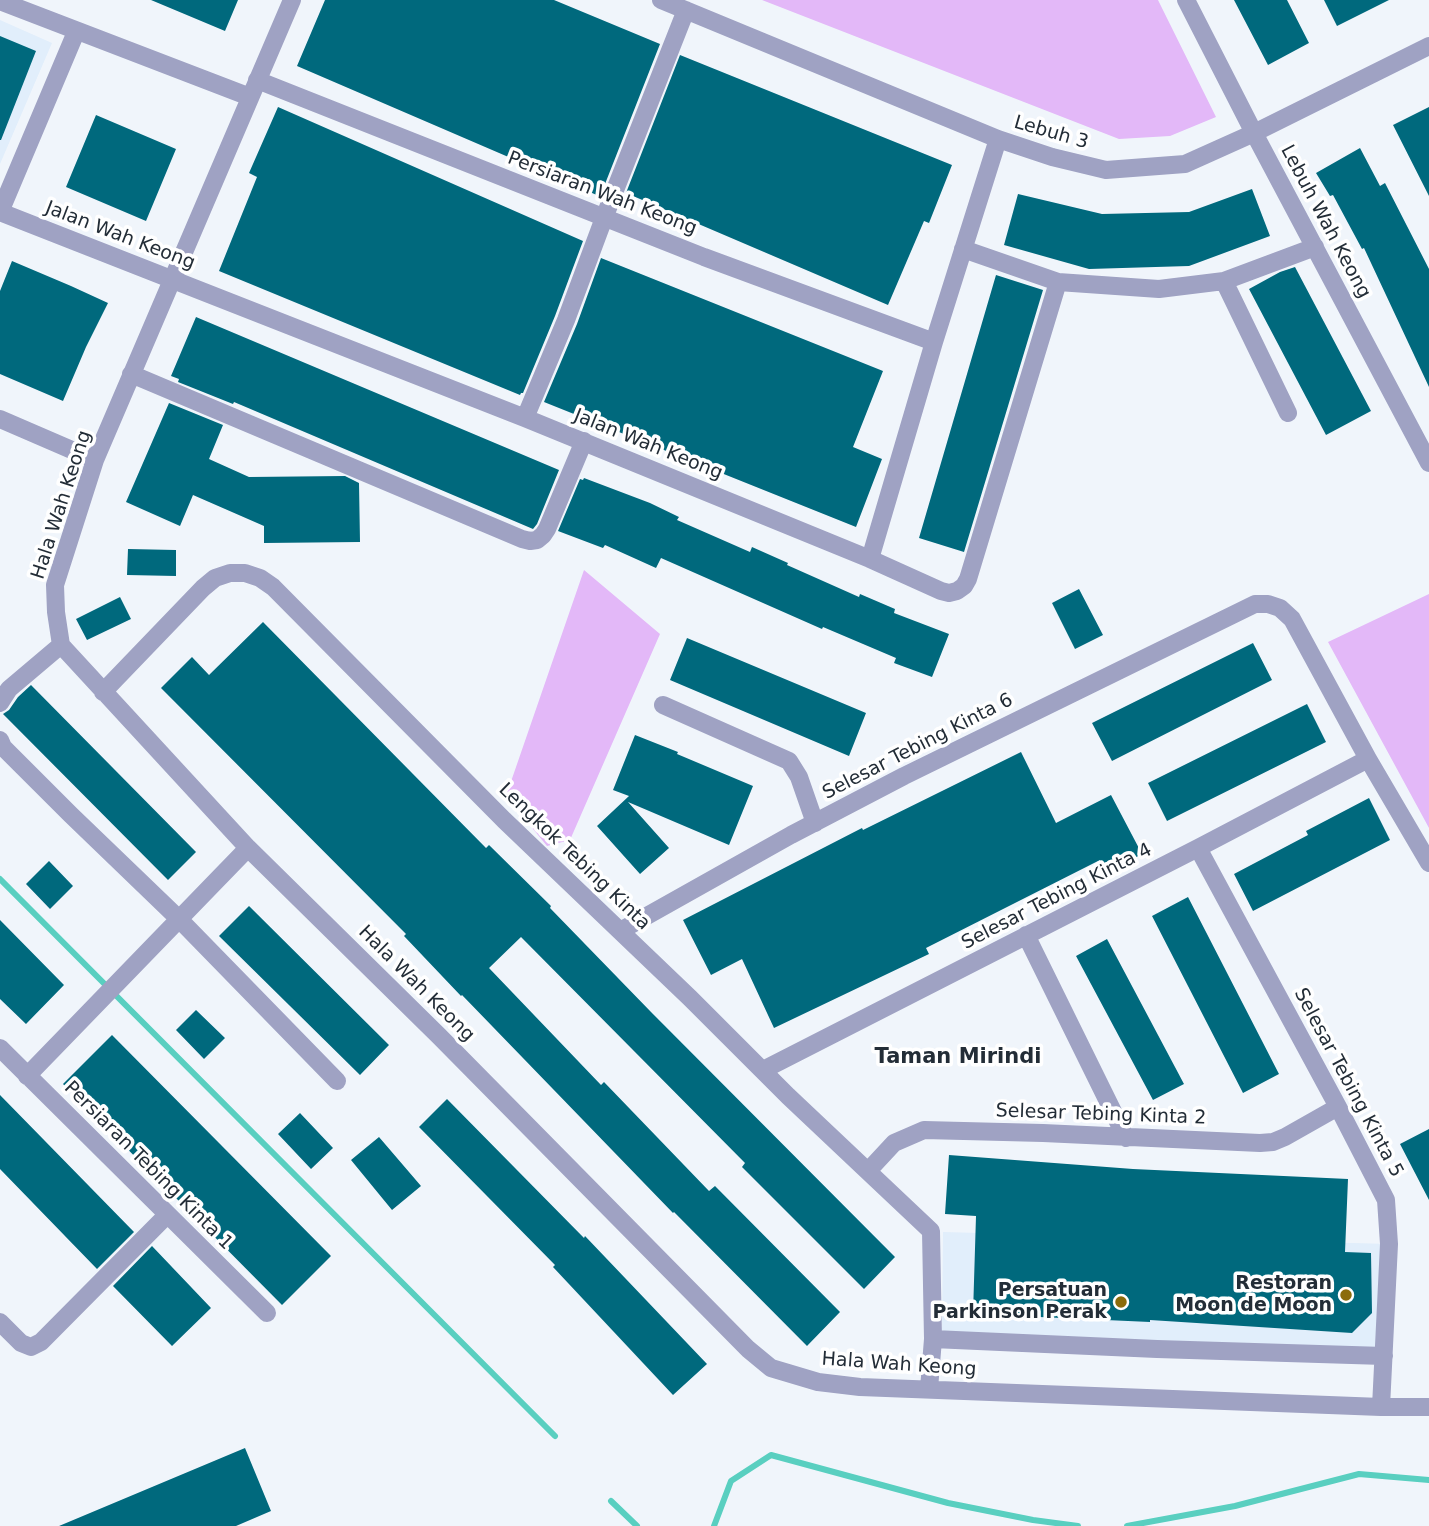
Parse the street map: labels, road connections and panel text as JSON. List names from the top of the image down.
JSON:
{
  "streets": {
    "street": [
      "Lebuh 3",
      "Persiaran Wah Keong",
      "Lebuh Wah Keong",
      "Jalan Wah Keong",
      "Hala Wah Keong",
      "Selesar Tebing Kinta 6",
      "Lengkok Tebing Kinta",
      "Selesar Tebing Kinta 4",
      "Selesar Tebing Kinta 5",
      "Selesar Tebing Kinta 2",
      "Persiaran Tebing Kinta 1"
    ]
  },
  "crossings": [
    ["Lebuh 3", "Lebuh Wah Keong"],
    ["Persiaran Wah Keong", "Hala Wah Keong"],
    ["Jalan Wah Keong", "Hala Wah Keong"],
    ["Hala Wah Keong", "Lengkok Tebing Kinta"],
    ["Hala Wah Keong", "Selesar Tebing Kinta 5"],
    ["Selesar Tebing Kinta 6", "Lengkok Tebing Kinta"],
    ["Selesar Tebing Kinta 6", "Selesar Tebing Kinta 4"],
    ["Lengkok Tebing Kinta", "Selesar Tebing Kinta 4"],
    ["Lengkok Tebing Kinta", "Selesar Tebing Kinta 2"],
    ["Selesar Tebing Kinta 4", "Selesar Tebing Kinta 5"],
    ["Selesar Tebing Kinta 5", "Selesar Tebing Kinta 2"]
  ],
  "districts": ["Taman Mirindi"],
  "places": ["Restoran Moon de Moon", "Persatuan Parkinson Perak"]
}
